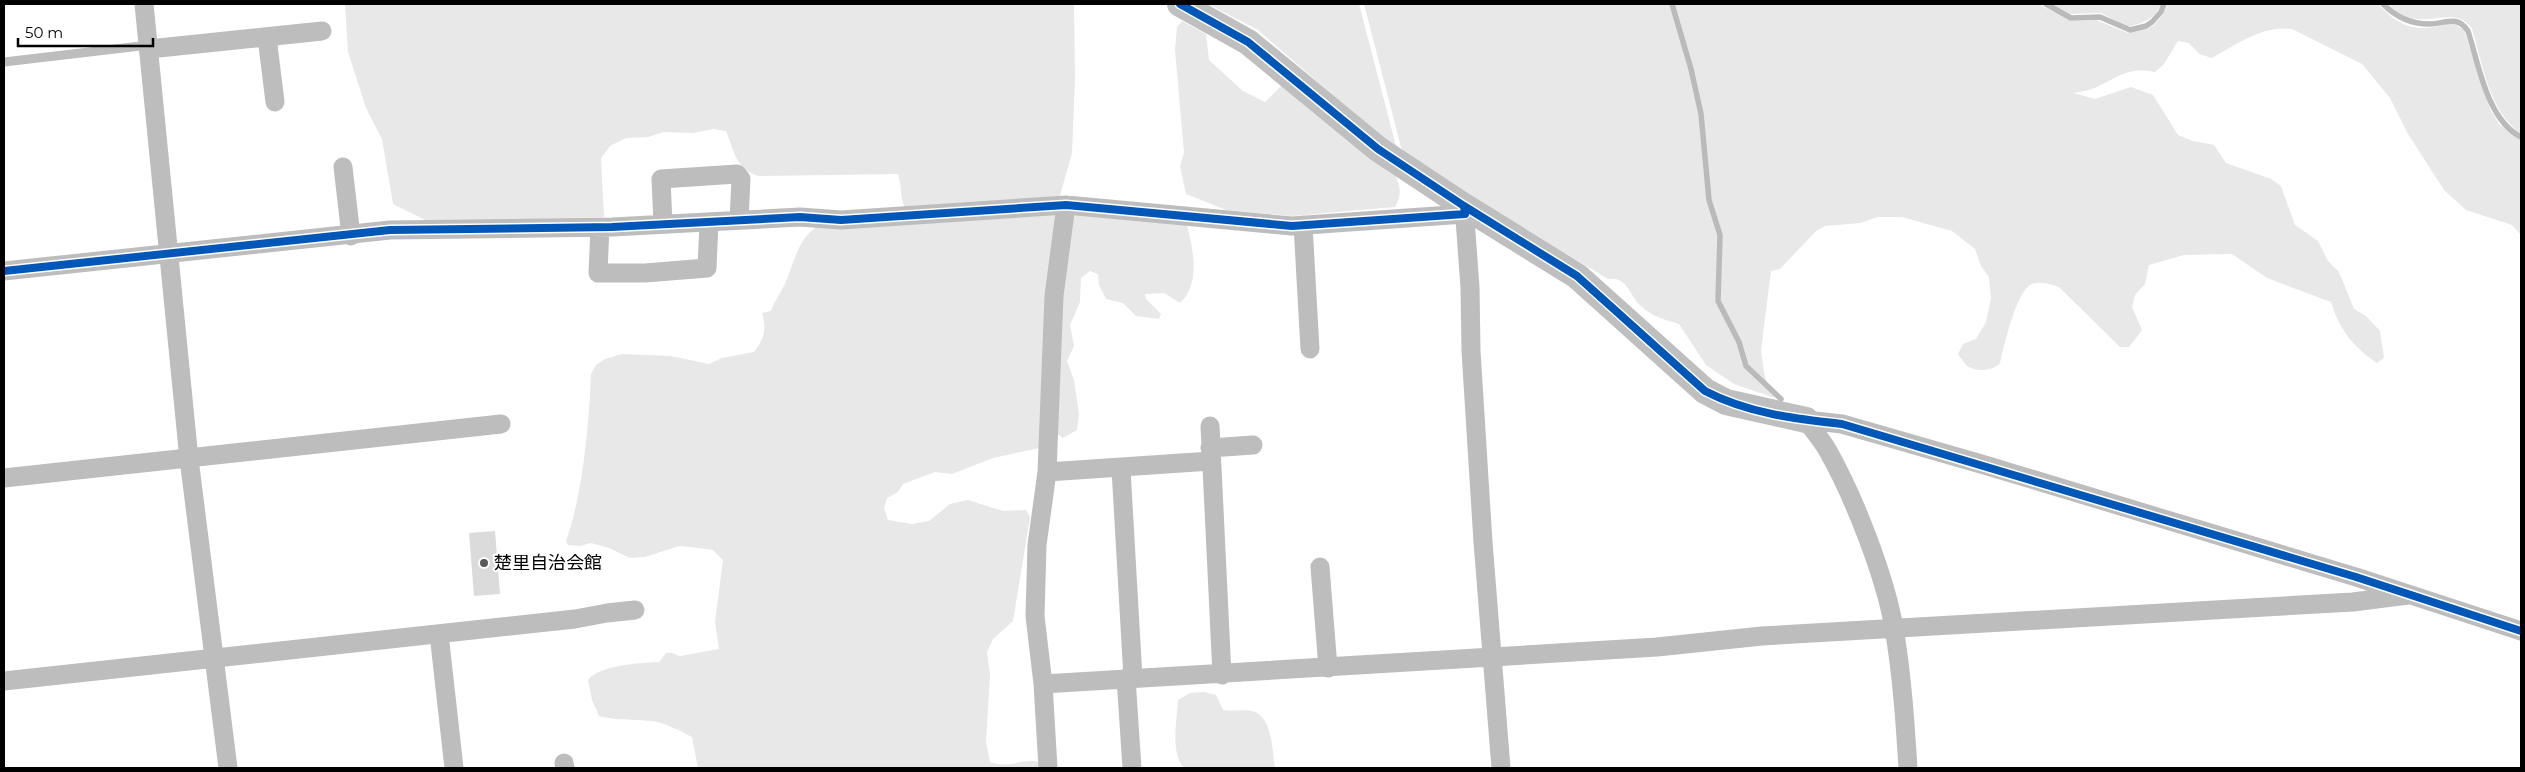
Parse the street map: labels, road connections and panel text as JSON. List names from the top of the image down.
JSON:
{
  "places": ["楚里自治会館"],
  "scale_bar": "50 m"
}
